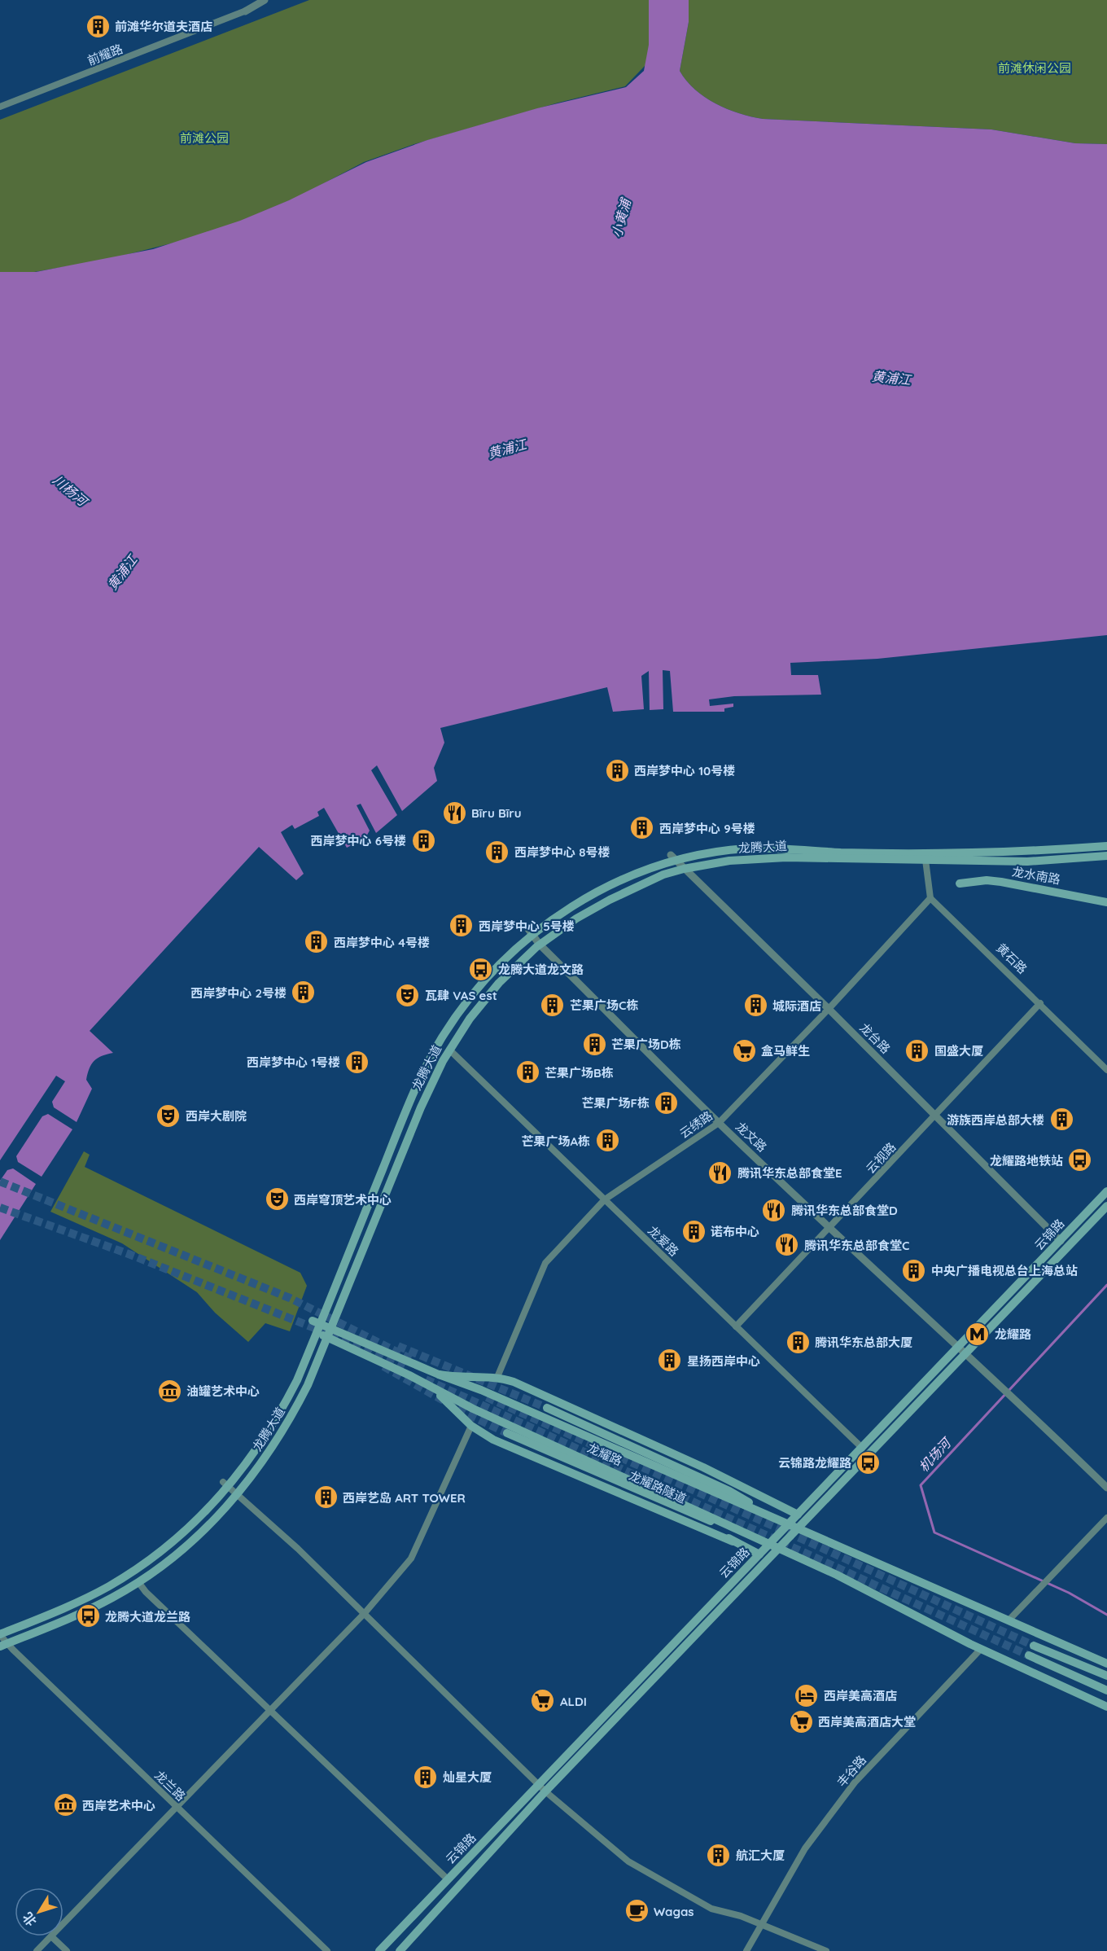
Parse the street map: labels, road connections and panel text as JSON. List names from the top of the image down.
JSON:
{
  "streets": {
    "main road": [
      "龙腾大道",
      "龙水南路",
      "云锦路",
      "龙耀路",
      "龙耀路隧道"
    ],
    "street": [
      "前耀路",
      "黄石路",
      "龙台路",
      "云绣路",
      "龙文路",
      "云视路",
      "龙爱路",
      "丰谷路",
      "龙兰路"
    ]
  },
  "crossings": [
    ["龙腾大道", "龙台路"],
    ["龙腾大道", "龙文路"],
    ["龙腾大道", "龙爱路"],
    ["龙腾大道", "龙耀路"],
    ["龙腾大道", "龙兰路"],
    ["黄石路", "云绣路"],
    ["黄石路", "云视路"],
    ["龙台路", "云绣路"],
    ["龙台路", "云视路"],
    ["龙台路", "云锦路"],
    ["云绣路", "龙文路"],
    ["云绣路", "龙爱路"],
    ["云绣路", "龙耀路"],
    ["龙文路", "云视路"],
    ["龙文路", "云锦路"],
    ["云视路", "龙爱路"],
    ["云锦路", "龙爱路"],
    ["云锦路", "龙耀路"],
    ["云锦路", "龙耀路隧道"],
    ["龙耀路", "龙耀路隧道"],
    ["龙耀路", "丰谷路"]
  ],
  "water": [
    "小黄浦",
    "黄浦江",
    "川杨河",
    "机场河"
  ],
  "parks": ["前滩休闲公园", "前滩公园"],
  "places": {
    "building": [
      "前滩华尔道夫酒店",
      "西岸梦中心 10号楼",
      "西岸梦中心 9号楼",
      "西岸梦中心 6号楼",
      "西岸梦中心 8号楼",
      "西岸梦中心 5号楼",
      "西岸梦中心 4号楼",
      "西岸梦中心 2号楼",
      "芒果广场C栋",
      "城际酒店",
      "芒果广场D栋",
      "国盛大厦",
      "西岸梦中心 1号楼",
      "芒果广场B栋",
      "芒果广场F栋",
      "游族西岸总部大楼",
      "芒果广场A栋",
      "诺布中心",
      "中央广播电视总台上海总站",
      "腾讯华东总部大厦",
      "星扬西岸中心",
      "西岸艺岛 ART TOWER",
      "灿星大厦",
      "航汇大厦"
    ],
    "restaurant": [
      "Bīru Bīru",
      "腾讯华东总部食堂E",
      "腾讯华东总部食堂D",
      "腾讯华东总部食堂C"
    ],
    "bus stop": [
      "龙腾大道龙文路",
      "龙耀路地铁站",
      "云锦路龙耀路",
      "龙腾大道龙兰路"
    ],
    "theatre": ["瓦肆 VAS est", "西岸大剧院", "西岸穹顶艺术中心"],
    "supermarket": ["盒马鲜生", "ALDI", "西岸美高酒店大堂"],
    "metro station": ["龙耀路"],
    "museum": ["油罐艺术中心", "西岸艺术中心"],
    "hotel": ["西岸美高酒店"],
    "cafe": ["Wagas"]
  },
  "north": "bottom left"
}
